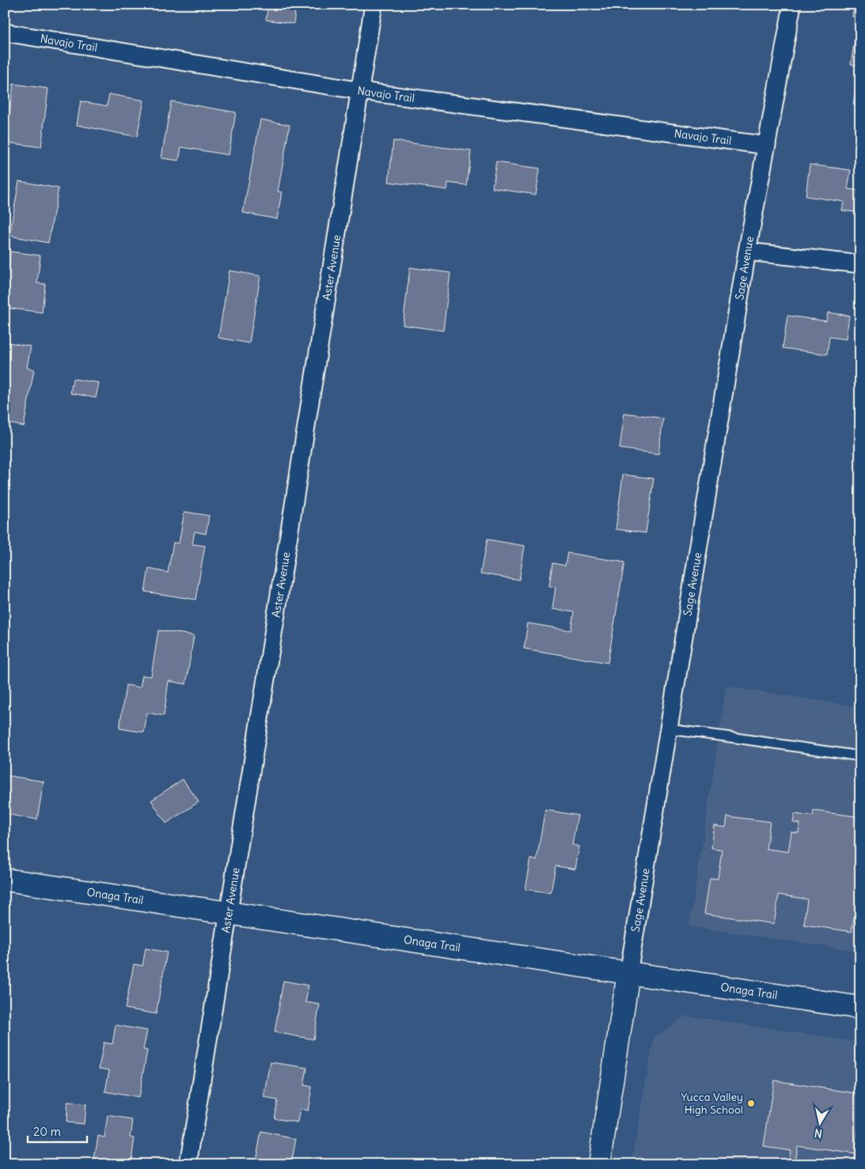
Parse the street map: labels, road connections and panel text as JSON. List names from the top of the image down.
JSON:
{
  "streets": {
    "street": [
      "Navajo Trail",
      "Aster Avenue",
      "Sage Avenue",
      "Onaga Trail"
    ]
  },
  "crossings": [
    ["Navajo Trail", "Aster Avenue"],
    ["Navajo Trail", "Sage Avenue"],
    ["Aster Avenue", "Onaga Trail"],
    ["Sage Avenue", "Onaga Trail"]
  ],
  "places": ["Yucca Valley High School"],
  "scale_bar": "20 m",
  "north": "bottom"
}
